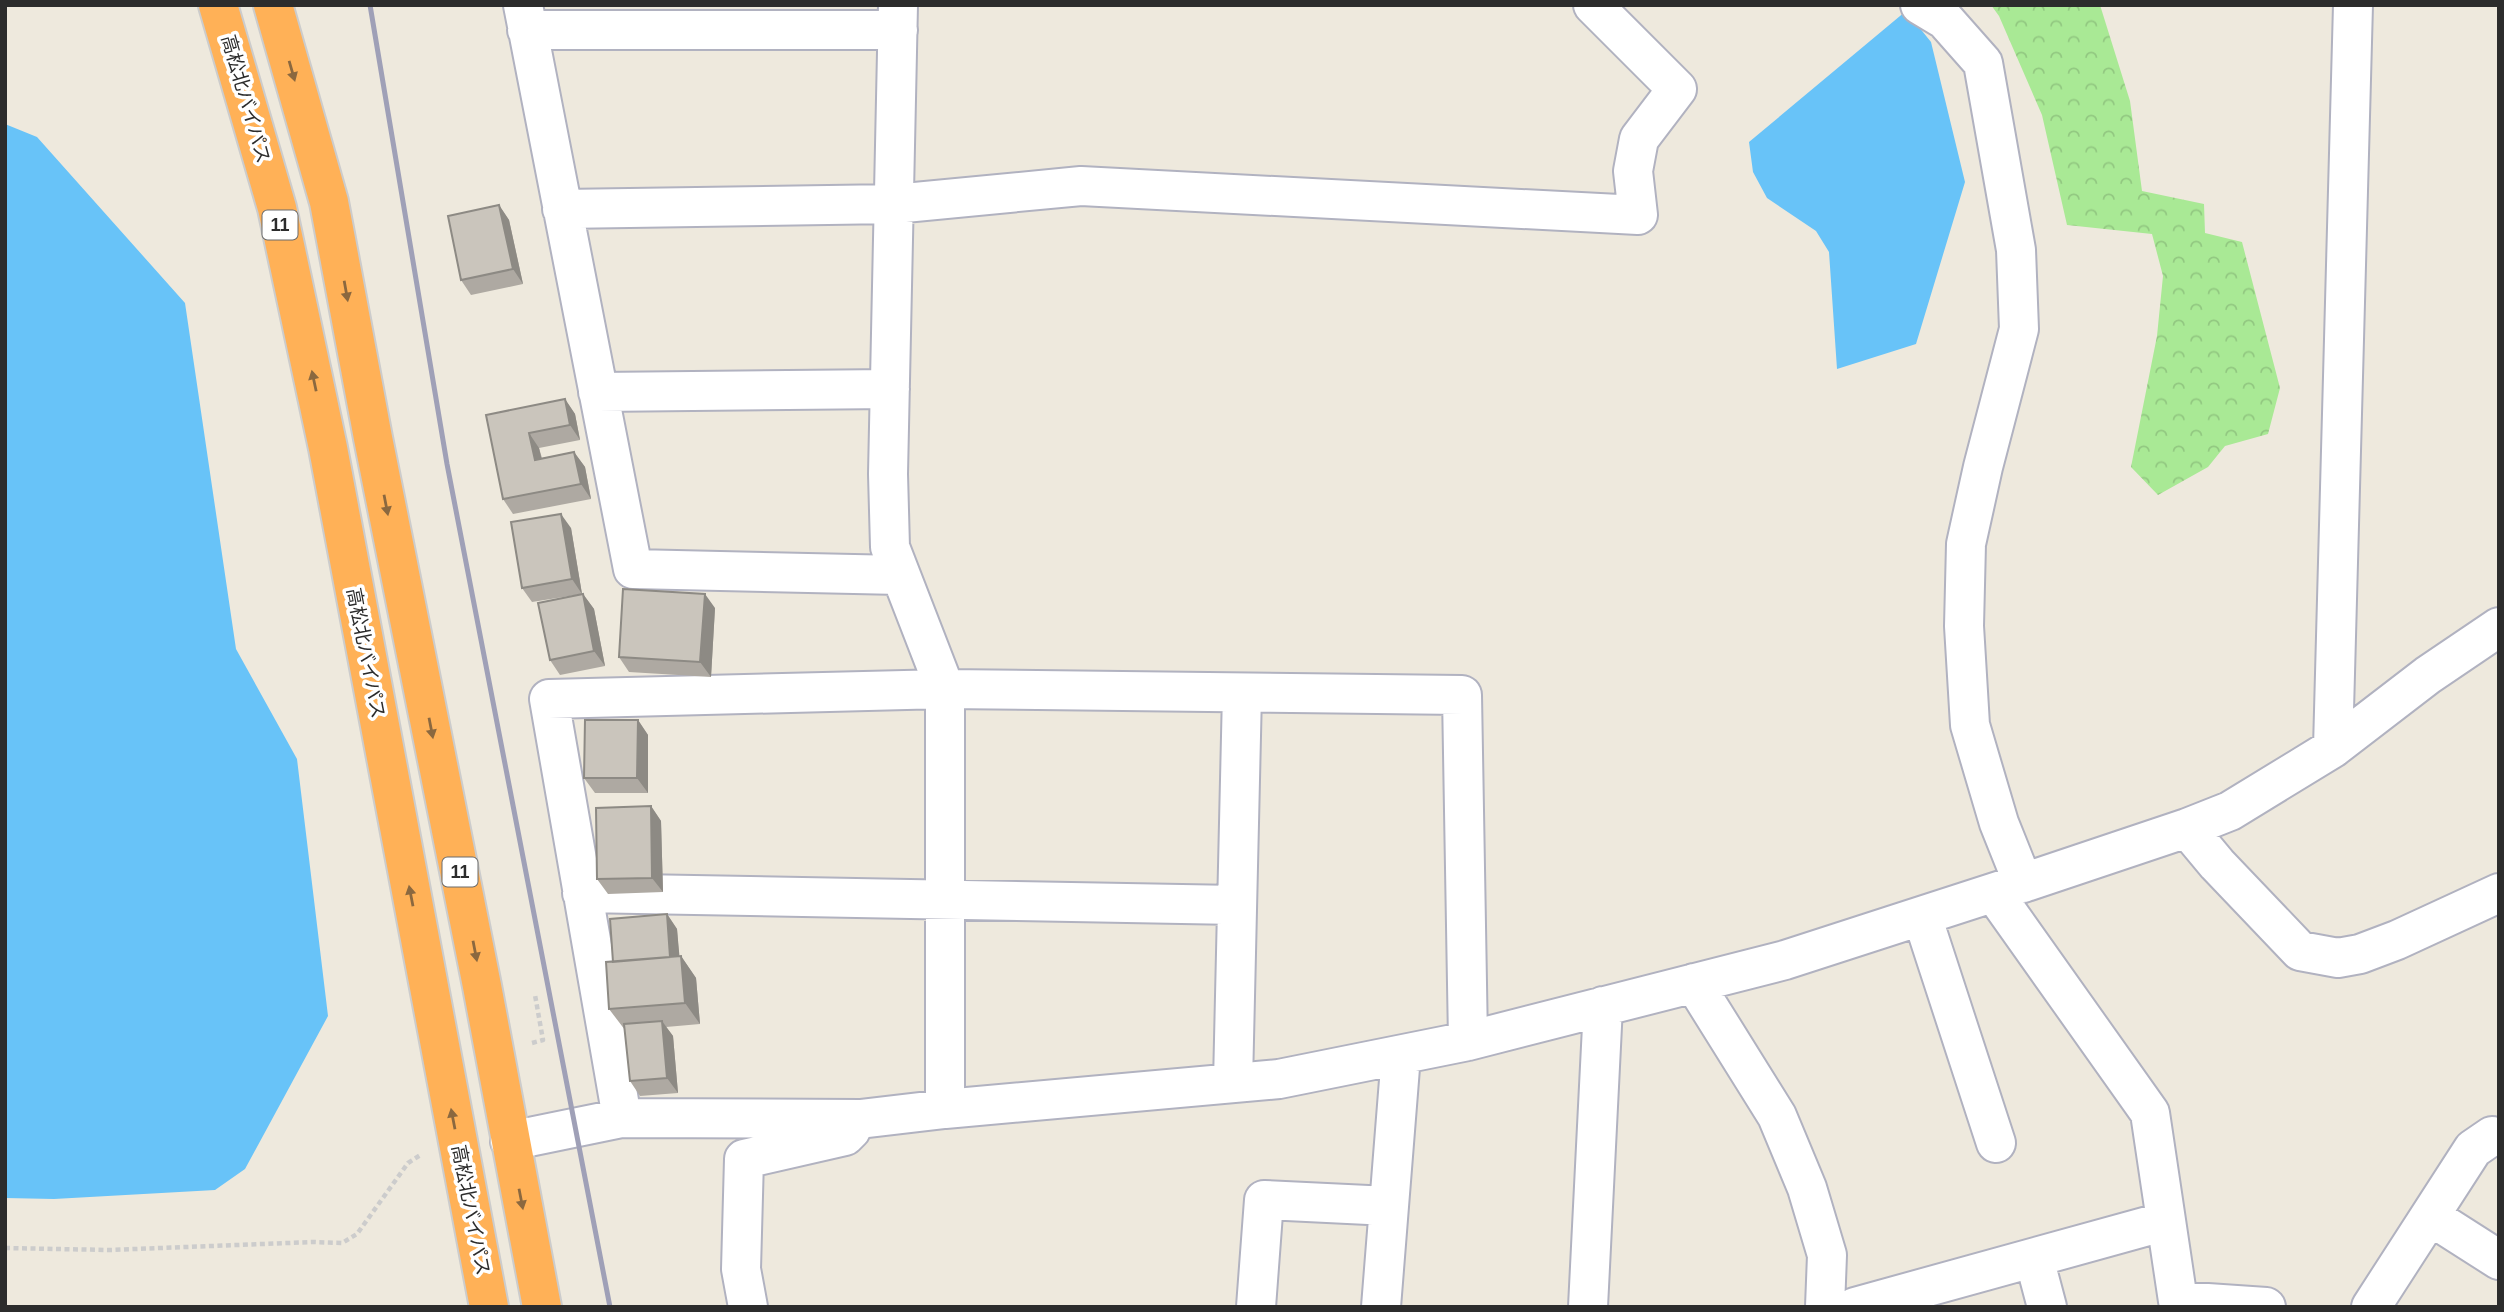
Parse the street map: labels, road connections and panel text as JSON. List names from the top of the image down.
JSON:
{
  "streets": {
    "highway": ["高松北バイパス", "11"]
  }
}
